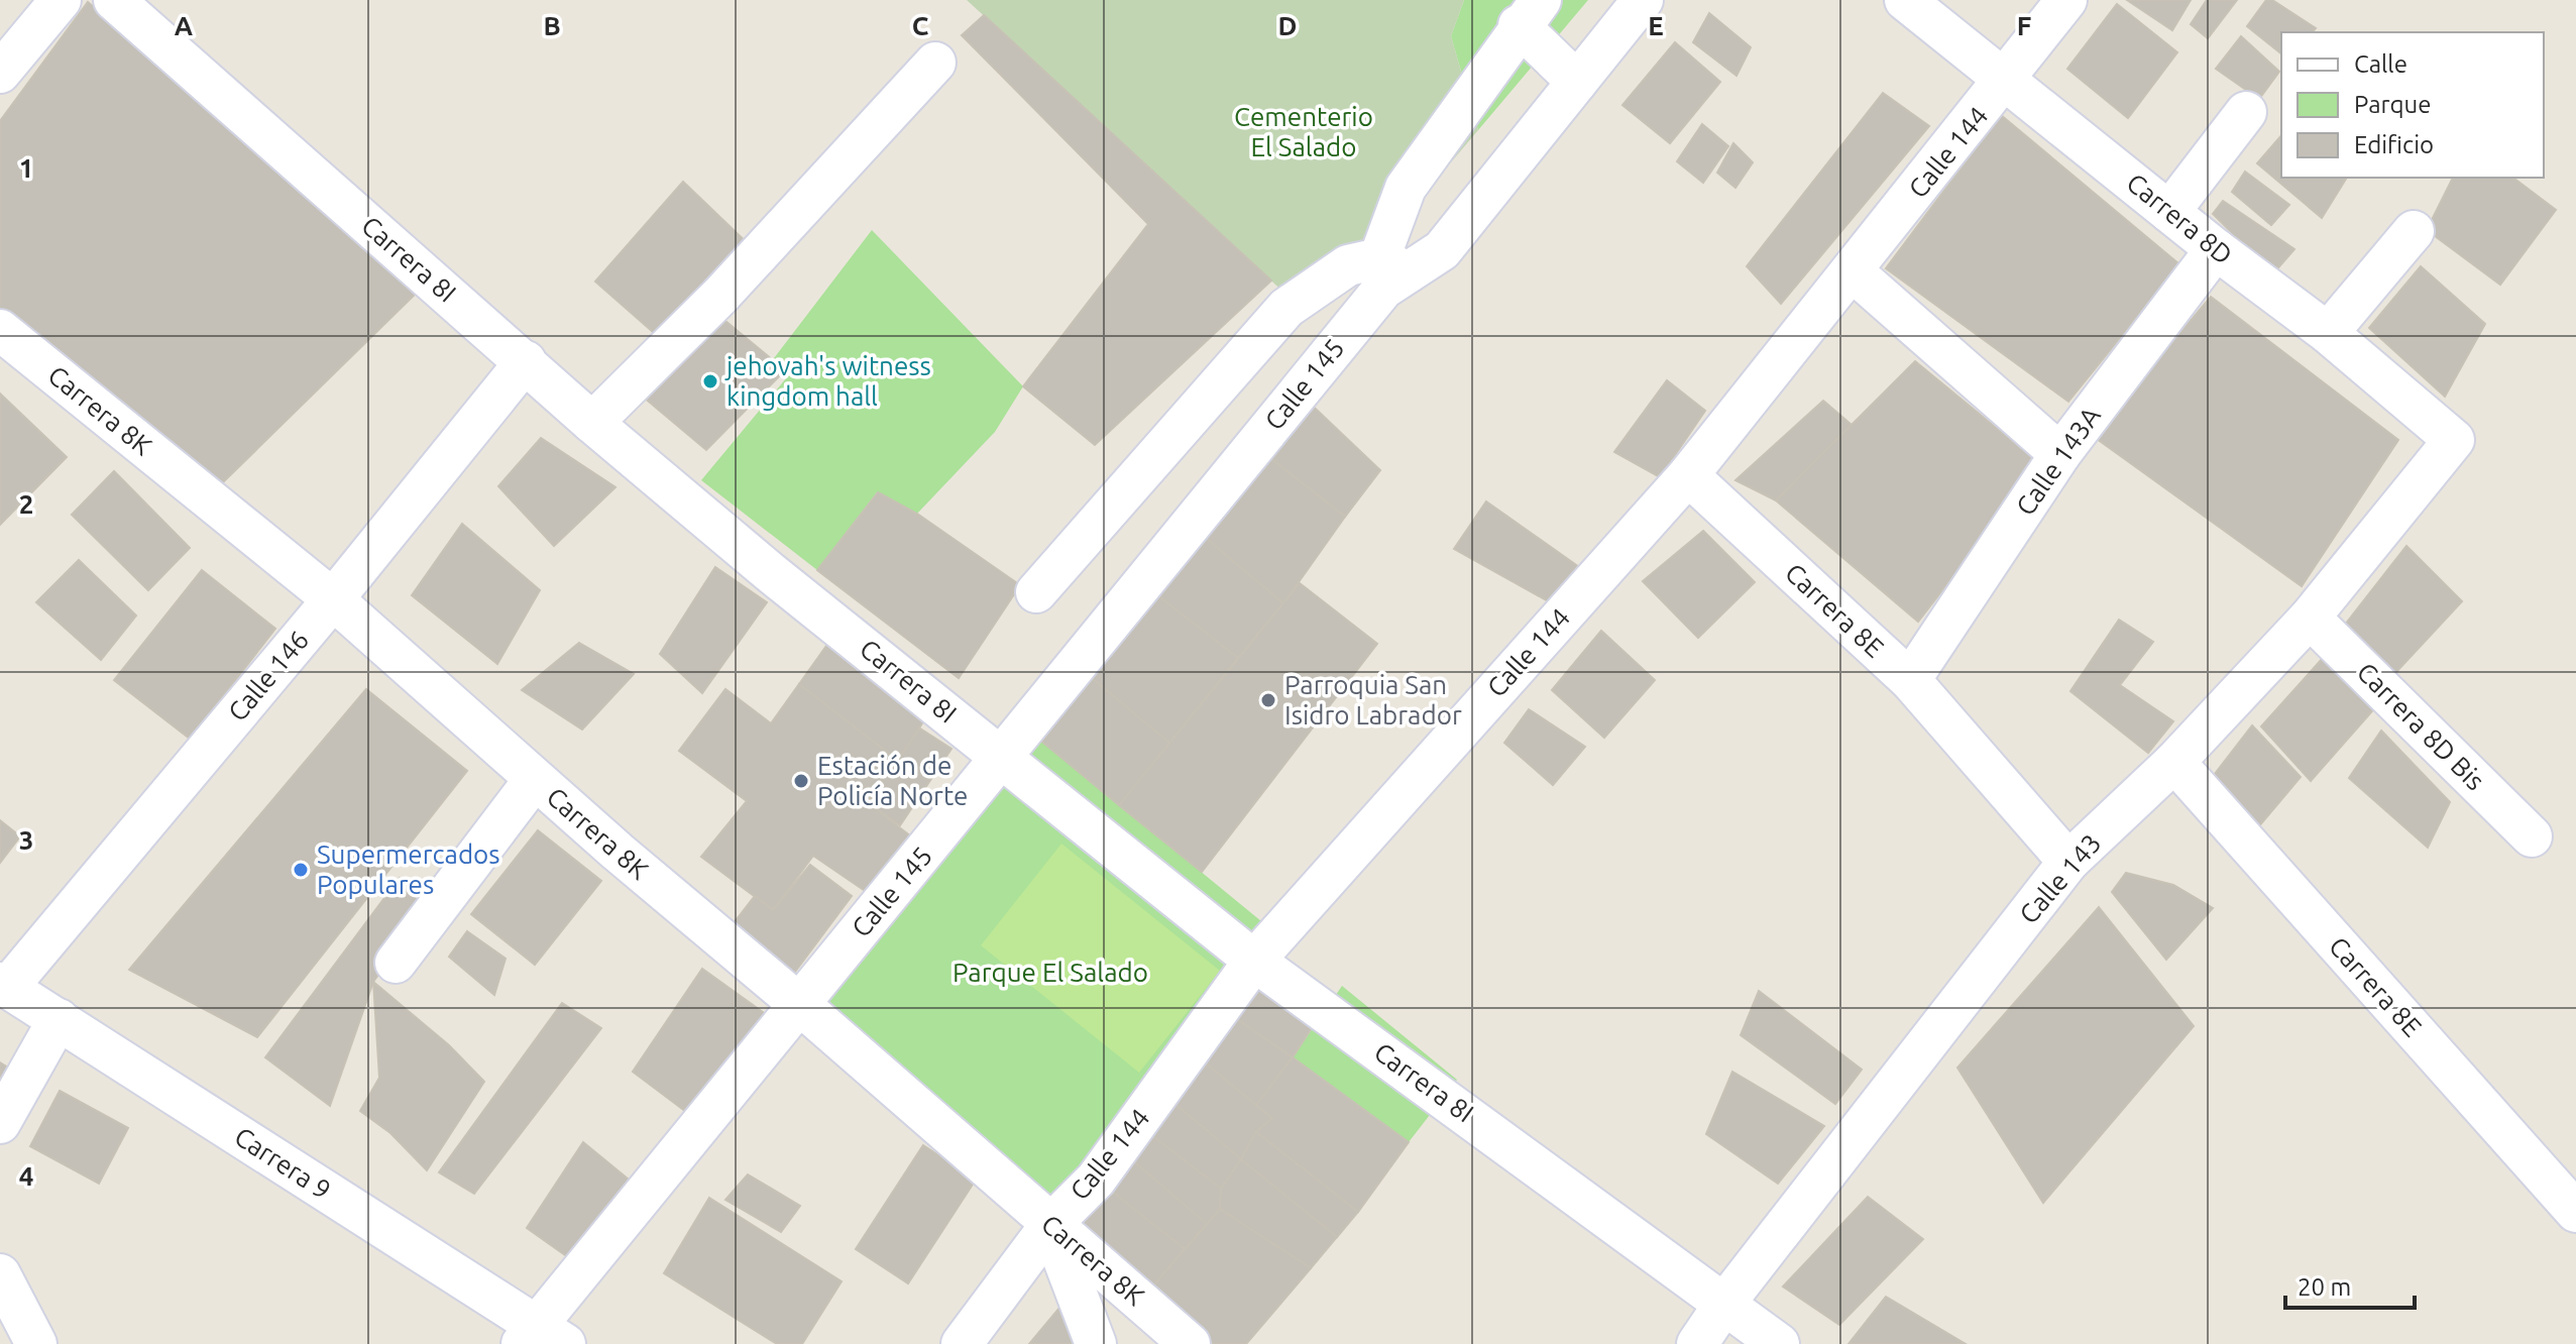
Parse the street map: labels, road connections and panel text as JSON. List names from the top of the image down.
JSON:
{
  "streets": {
    "street": [
      "Calle 144",
      "Carrera 8D",
      "Carrera 8I",
      "Calle 145",
      "Carrera 8K",
      "Calle 143A",
      "Carrera 8E",
      "Calle 146",
      "Carrera 8D Bis",
      "Calle 143",
      "Carrera 9"
    ]
  },
  "crossings": [
    ["Calle 144", "Carrera 8D"],
    ["Calle 144", "Carrera 8I"],
    ["Calle 144", "Carrera 8K"],
    ["Calle 144", "Carrera 8E"],
    ["Carrera 8D", "Calle 143A"],
    ["Carrera 8D", "Calle 143"],
    ["Carrera 8I", "Calle 145"],
    ["Carrera 8I", "Calle 146"],
    ["Carrera 8I", "Calle 143"],
    ["Calle 145", "Carrera 8K"],
    ["Calle 145", "Carrera 9"],
    ["Carrera 8K", "Calle 146"],
    ["Calle 143A", "Carrera 8E"],
    ["Carrera 8E", "Calle 143"],
    ["Calle 146", "Carrera 9"],
    ["Carrera 8D Bis", "Calle 143"]
  ],
  "parks": ["Cementerio El Salado", "Parque El Salado"],
  "places": [
    "jehovah's witness kingdom hall",
    "Parroquia San Isidro Labrador",
    "Estación de Policía Norte",
    "Supermercados Populares"
  ],
  "legend": ["Calle", "Parque", "Edificio"],
  "scale_bar": "20 m",
  "grid": {
    "columns": [
      "A",
      "B",
      "C",
      "D",
      "E",
      "F"
    ],
    "rows": [
      "1",
      "2",
      "3",
      "4"
    ]
  }
}
